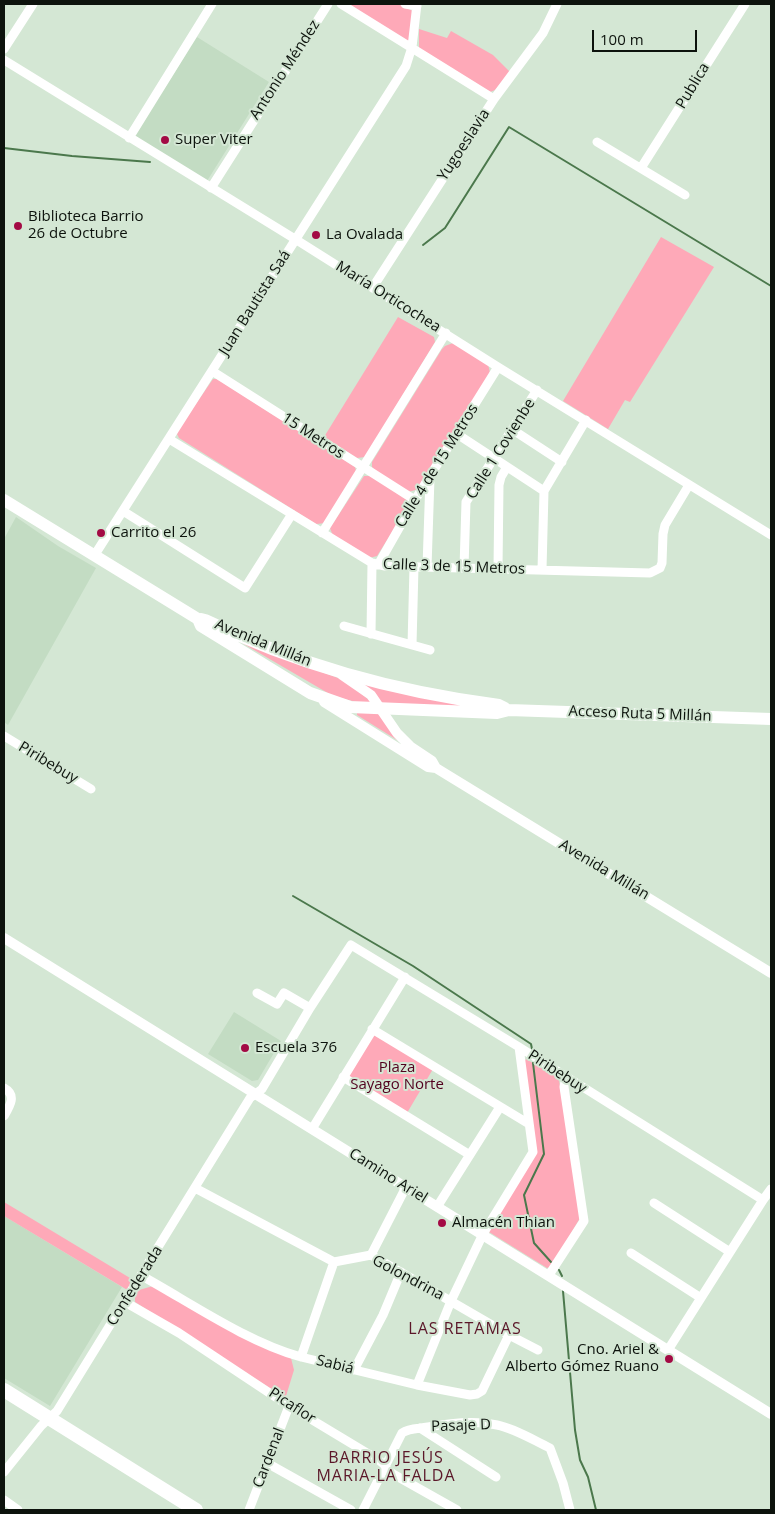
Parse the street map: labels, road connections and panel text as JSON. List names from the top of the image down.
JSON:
{
  "streets": {
    "main road": ["Avenida Millán", "Acceso Ruta 5 Millán"],
    "street": [
      "Antonio Méndez",
      "Publica",
      "Yugoeslavia",
      "María Orticochea",
      "Juan Bautista Saá",
      "15 Metros",
      "Calle 1 Covienbe",
      "Calle 4 de 15 Metros",
      "Calle 3 de 15 Metros",
      "Piribebuy",
      "Camino Ariel",
      "Golondrina",
      "Confederada",
      "Sabiá",
      "Picaflor",
      "Pasaje D",
      "Cardenal"
    ]
  },
  "crossings": [
    ["Antonio Méndez", "María Orticochea"],
    ["Yugoeslavia", "María Orticochea"],
    ["María Orticochea", "Juan Bautista Saá"],
    ["María Orticochea", "Calle 1 Covienbe"],
    ["María Orticochea", "Calle 4 de 15 Metros"],
    ["María Orticochea", "Calle 3 de 15 Metros"],
    ["Juan Bautista Saá", "15 Metros"],
    ["Juan Bautista Saá", "Calle 3 de 15 Metros"],
    ["Juan Bautista Saá", "Avenida Millán"],
    ["15 Metros", "Calle 4 de 15 Metros"],
    ["Calle 1 Covienbe", "Calle 3 de 15 Metros"],
    ["Calle 4 de 15 Metros", "Calle 3 de 15 Metros"],
    ["Avenida Millán", "Acceso Ruta 5 Millán"],
    ["Piribebuy", "Confederada"],
    ["Camino Ariel", "Confederada"],
    ["Golondrina", "Sabiá"],
    ["Confederada", "Sabiá"],
    ["Confederada", "Picaflor"],
    ["Picaflor", "Pasaje D"],
    ["Picaflor", "Cardenal"]
  ],
  "districts": ["LAS RETAMAS", "BARRIO JESÚS MARIA-LA FALDA"],
  "parks": ["Plaza Sayago Norte"],
  "places": [
    "Super Viter",
    "Biblioteca Barrio 26 de Octubre",
    "La Ovalada",
    "Carrito el 26",
    "Escuela 376",
    "Almacén Thian",
    "Cno. Ariel & Alberto Gómez Ruano"
  ],
  "scale_bar": "100 m"
}
